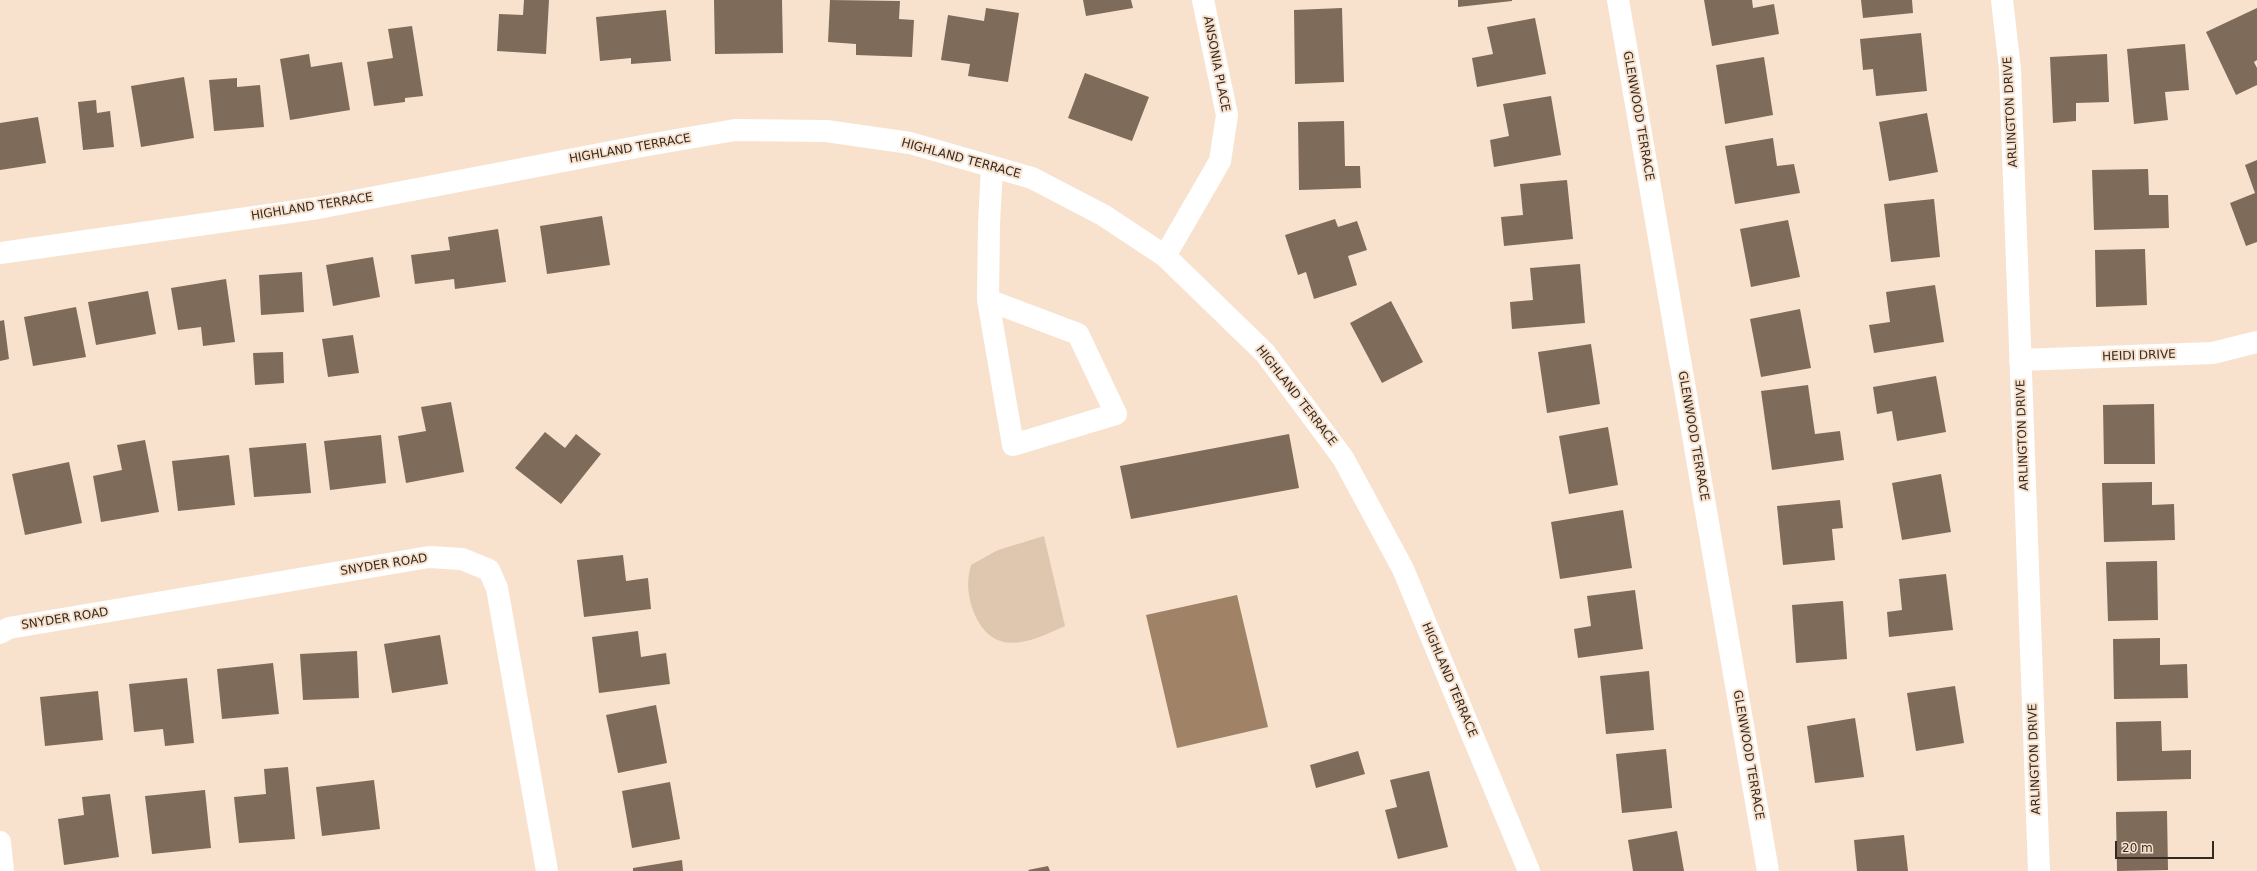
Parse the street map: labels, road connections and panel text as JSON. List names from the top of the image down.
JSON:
{
  "streets": {
    "street": [
      "ANSONIA PLACE",
      "ARLINGTON DRIVE",
      "GLENWOOD TERRACE",
      "HIGHLAND TERRACE",
      "HEIDI DRIVE",
      "SNYDER ROAD"
    ]
  },
  "crossings": [
    ["ANSONIA PLACE", "HIGHLAND TERRACE"],
    ["ARLINGTON DRIVE", "HEIDI DRIVE"]
  ],
  "scale_bar": "20 m"
}
